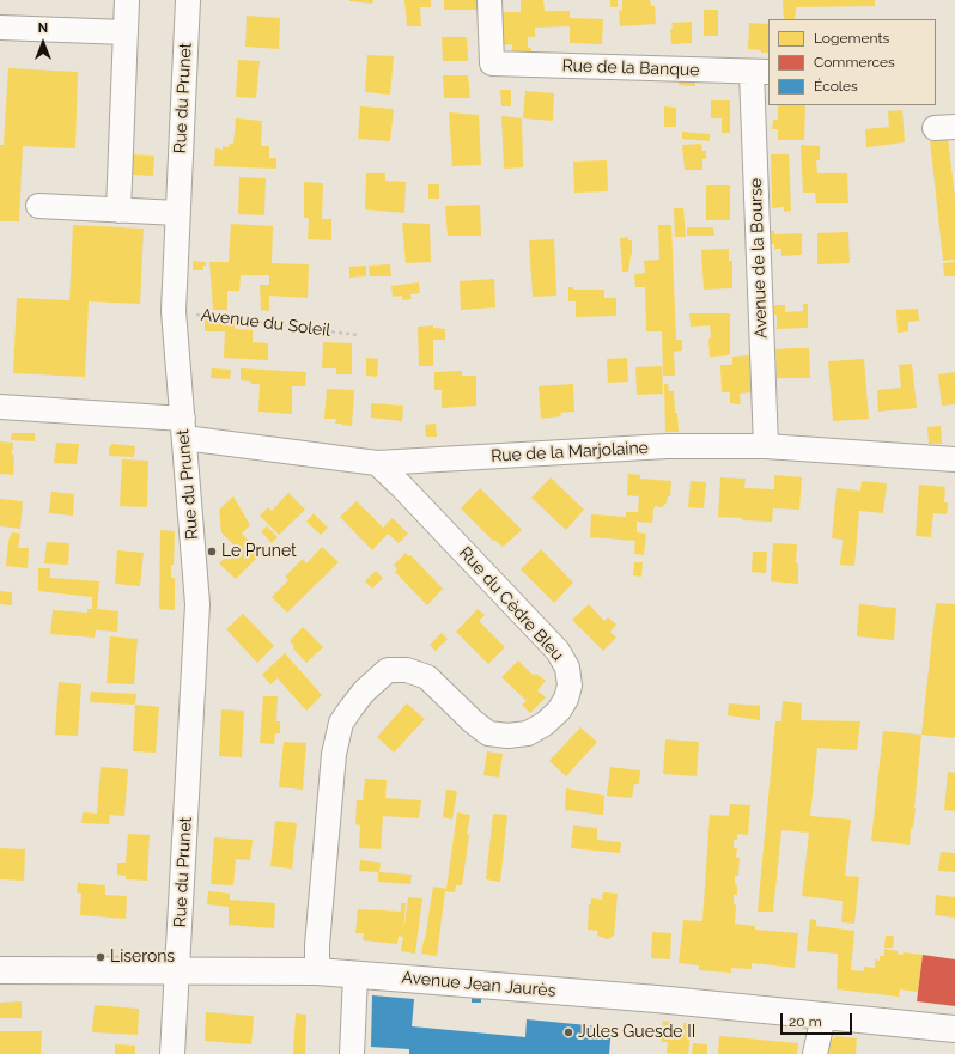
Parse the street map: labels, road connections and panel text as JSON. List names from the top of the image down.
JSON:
{
  "streets": {
    "main road": ["Avenue Jean Jaurès"],
    "street": [
      "Rue de la Banque",
      "Rue du Prunet",
      "Avenue de la Bourse",
      "Rue de la Marjolaine",
      "Rue du Cèdre Bleu"
    ],
    "path": ["Avenue du Soleil"]
  },
  "crossings": [
    ["Rue de la Banque", "Avenue de la Bourse"],
    ["Rue du Prunet", "Avenue du Soleil"],
    ["Rue du Prunet", "Rue de la Marjolaine"],
    ["Rue du Prunet", "Avenue Jean Jaurès"],
    ["Avenue de la Bourse", "Rue de la Marjolaine"],
    ["Rue de la Marjolaine", "Rue du Cèdre Bleu"],
    ["Rue du Cèdre Bleu", "Avenue Jean Jaurès"]
  ],
  "places": ["Le Prunet", "Liserons", "Jules Guesde II"],
  "legend": ["Logements", "Commerces", "Écoles"],
  "scale_bar": "20 m",
  "north": "top"
}
